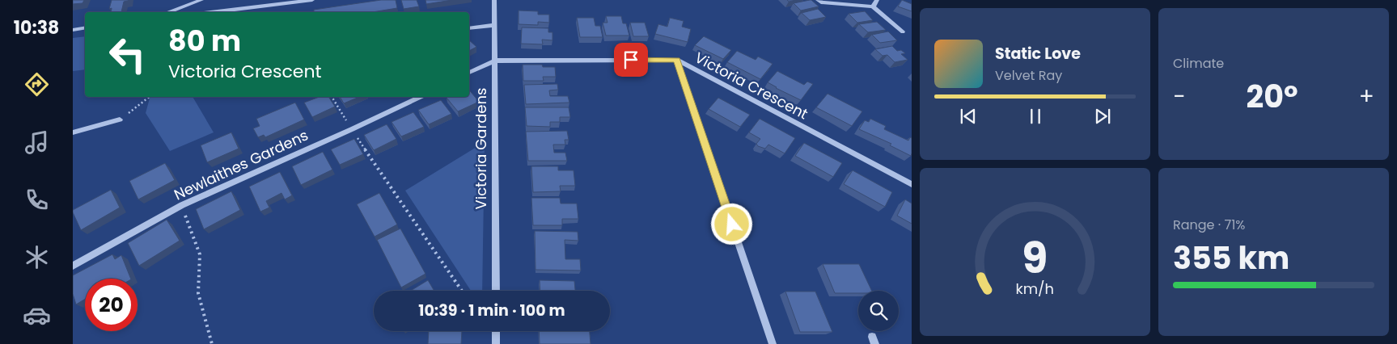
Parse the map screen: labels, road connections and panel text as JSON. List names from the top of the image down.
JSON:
{
  "streets": {
    "street": ["Victoria Crescent", "Victoria Gardens", "Newlaithes Gardens"]
  },
  "crossings": [
    ["Victoria Crescent", "Victoria Gardens"]
  ],
  "page": {
    "tabs": "10:38",
    "tile": [
      "Climate",
      ["Range · 71%", "355 km"]
    ],
    "turn": ["80 m", "Victoria Crescent"],
    "song": ["Static Love", "Velvet Ray"],
    "heat": ["−", "20°", "+"],
    "limit": "20",
    "trip": "10:39 · 1 min · 100 m",
    "gauge": ["9", "km/h"]
  }
}
